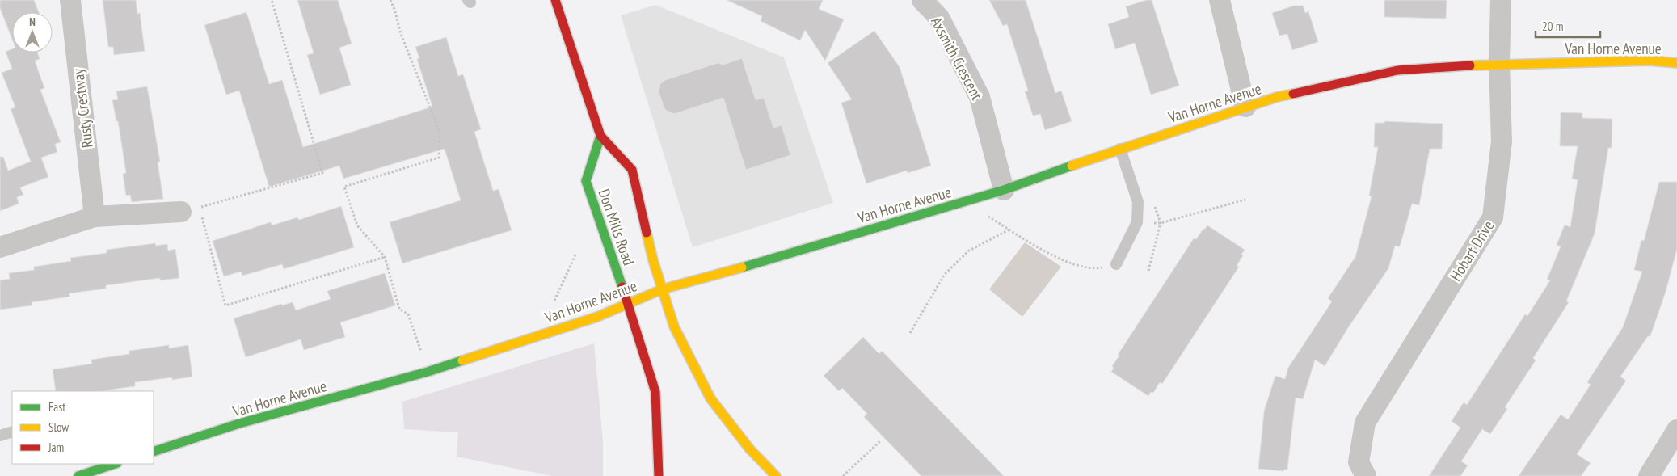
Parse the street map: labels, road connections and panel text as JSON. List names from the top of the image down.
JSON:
{
  "streets": {
    "street": [
      "Van Horne Avenue",
      "Axsmith Crescent",
      "Rusty Crestway",
      "Don Mills Road",
      "Hobart Drive"
    ]
  },
  "crossings": [
    ["Van Horne Avenue", "Axsmith Crescent"],
    ["Van Horne Avenue", "Don Mills Road"],
    ["Van Horne Avenue", "Hobart Drive"]
  ],
  "legend": ["Fast", "Slow", "Jam"],
  "scale_bar": "20 m",
  "north": "top"
}
